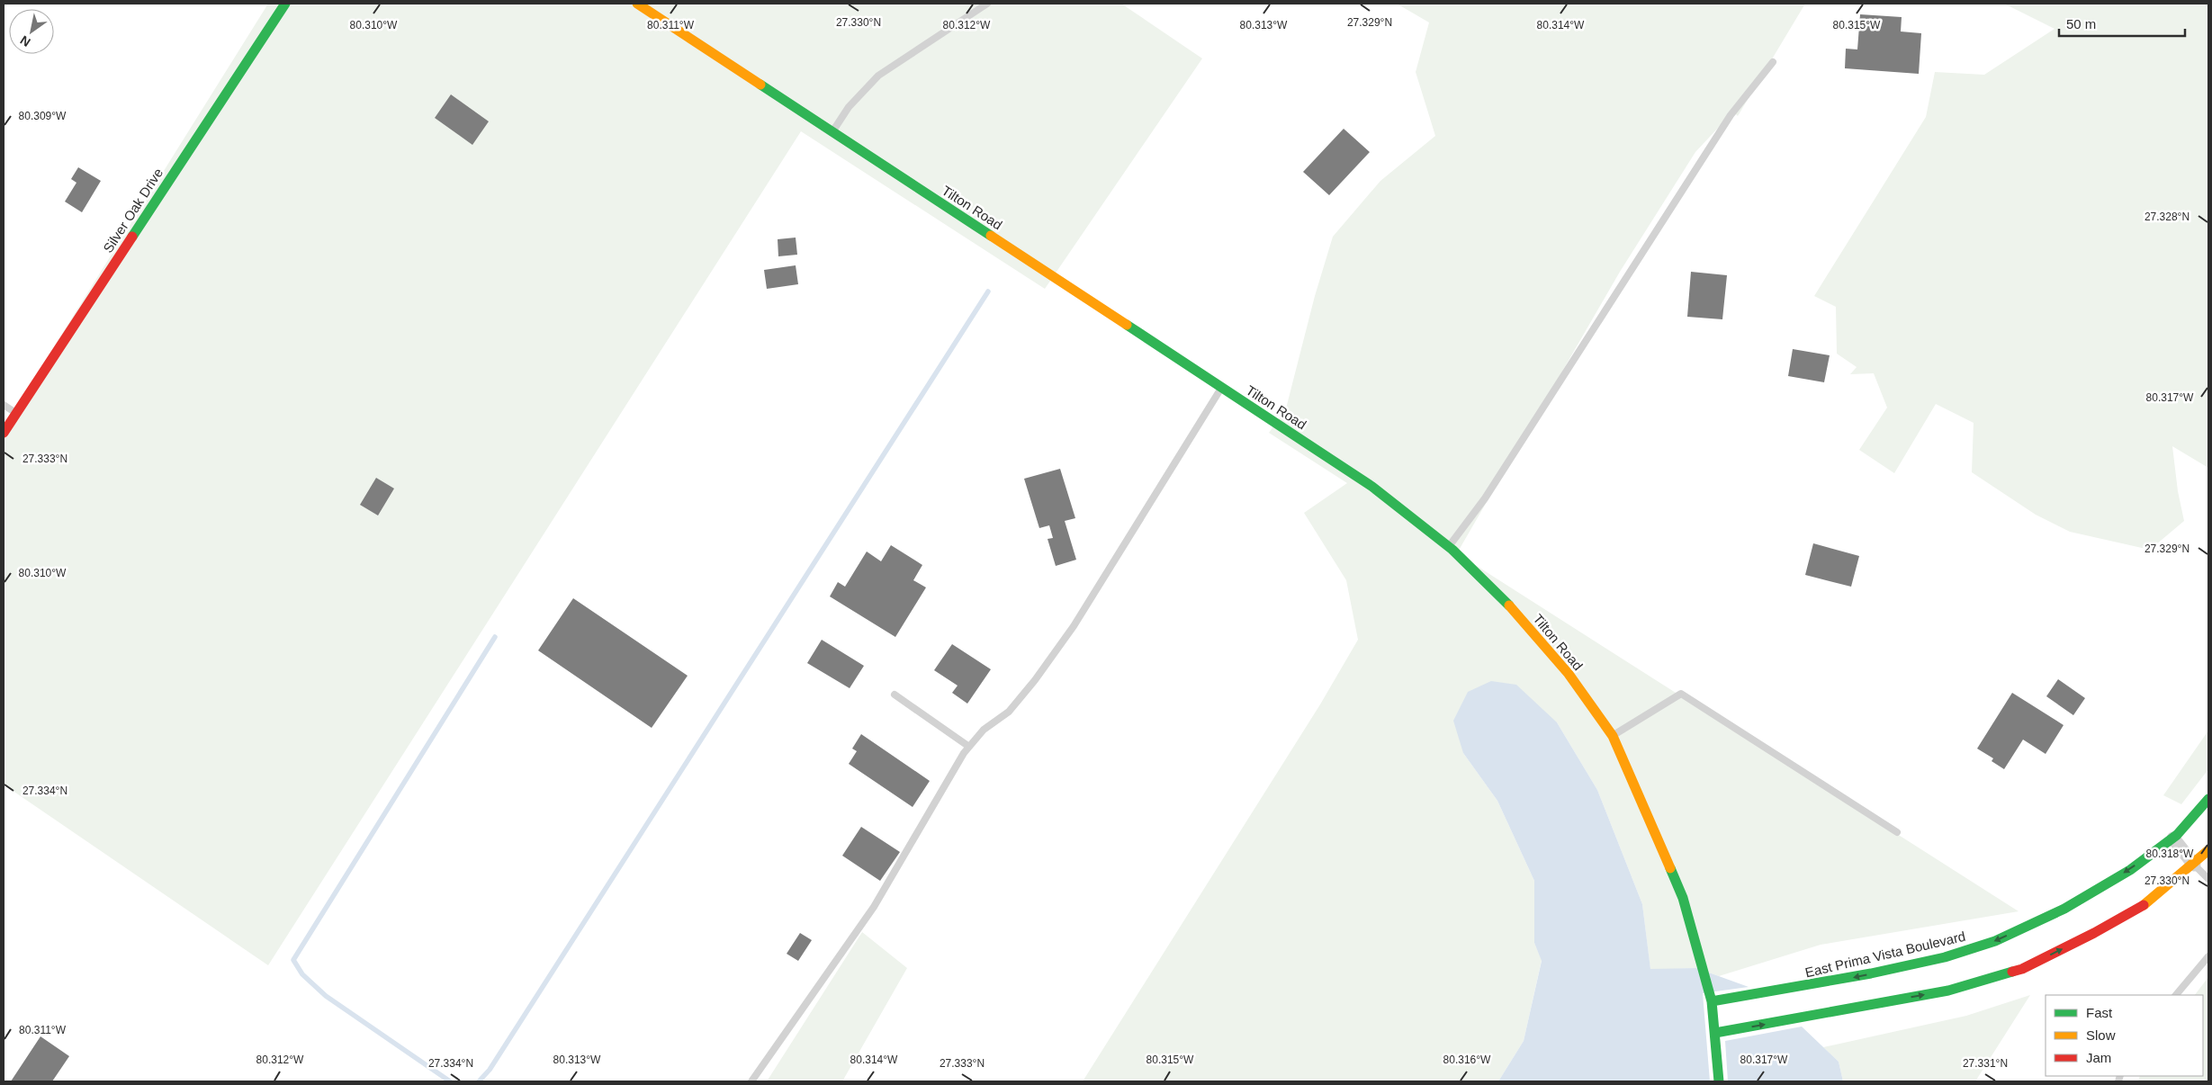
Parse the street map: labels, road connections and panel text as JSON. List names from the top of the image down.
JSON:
{
  "streets": {
    "street": ["Tilton Road", "Silver Oak Drive", "East Prima Vista Boulevard"]
  },
  "crossings": [
    ["Tilton Road", "East Prima Vista Boulevard"]
  ],
  "legend": ["Fast", "Slow", "Jam"],
  "scale_bar": "50 m",
  "north": "bottom left",
  "coordinates": [
    "27.330°N",
    "27.329°N",
    "80.311°W",
    "80.310°W",
    "80.312°W",
    "80.313°W",
    "80.314°W",
    "80.315°W",
    "80.309°W",
    "27.328°N",
    "80.317°W",
    "27.333°N",
    "27.334°N",
    "80.318°W",
    "80.316°W",
    "27.331°N"
  ]
}
